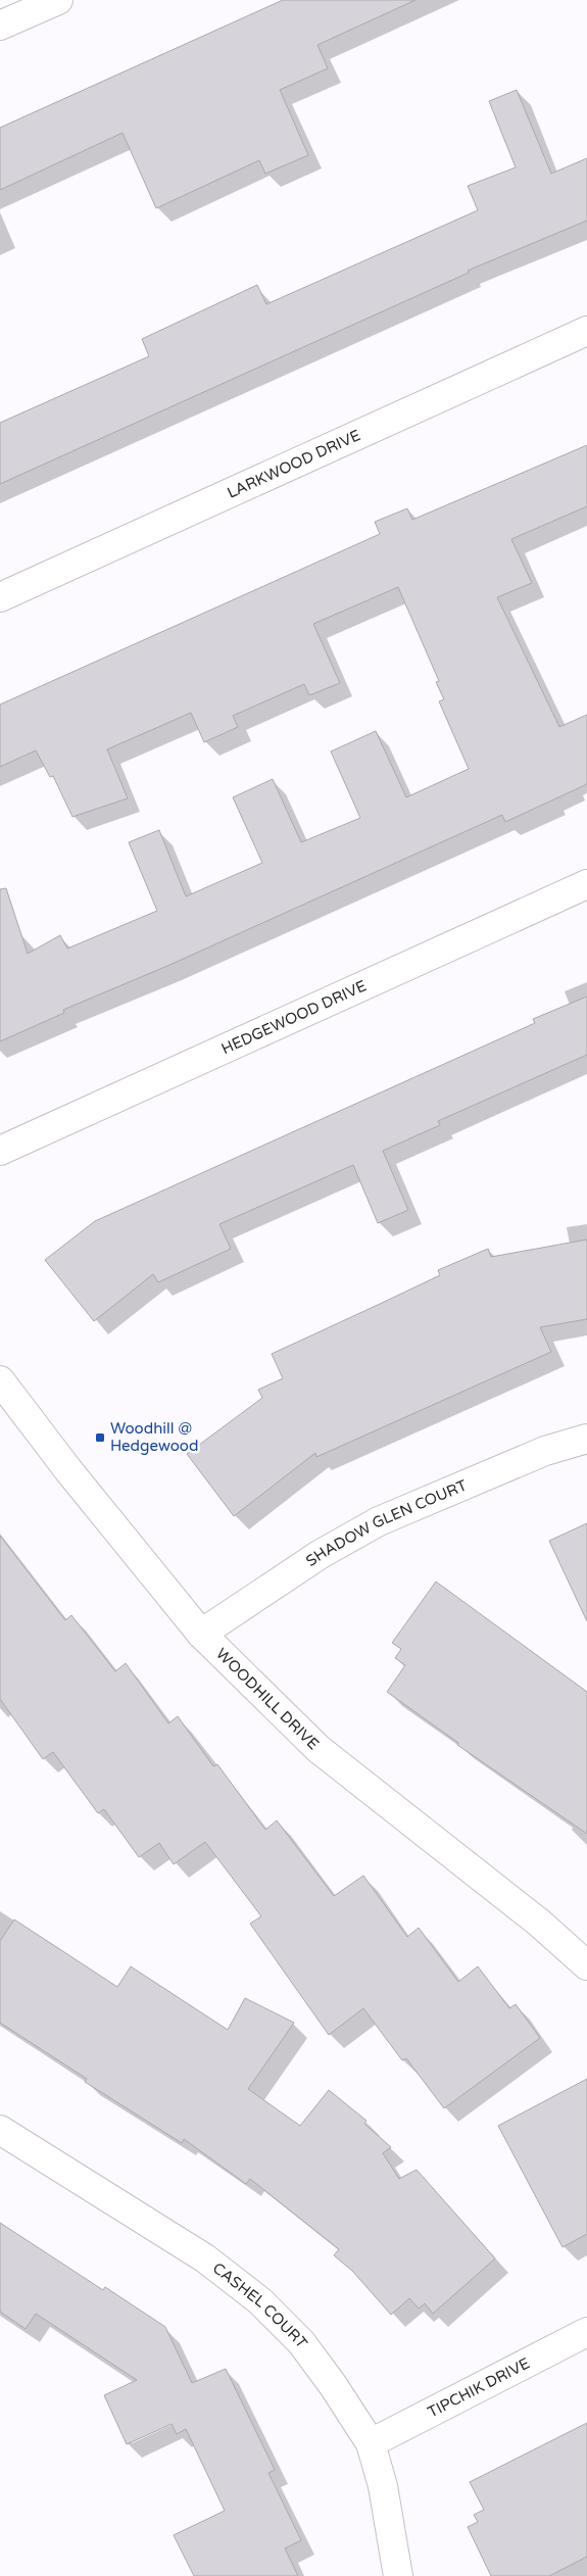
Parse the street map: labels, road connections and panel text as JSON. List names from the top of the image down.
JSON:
{
  "streets": {
    "street": [
      "LARKWOOD DRIVE",
      "HEDGEWOOD DRIVE",
      "SHADOW GLEN COURT",
      "WOODHILL DRIVE",
      "CASHEL COURT",
      "TIPCHIK DRIVE"
    ]
  },
  "crossings": [
    ["SHADOW GLEN COURT", "WOODHILL DRIVE"],
    ["CASHEL COURT", "TIPCHIK DRIVE"]
  ],
  "places": {
    "transit": ["Woodhill @ Hedgewood"]
  }
}
